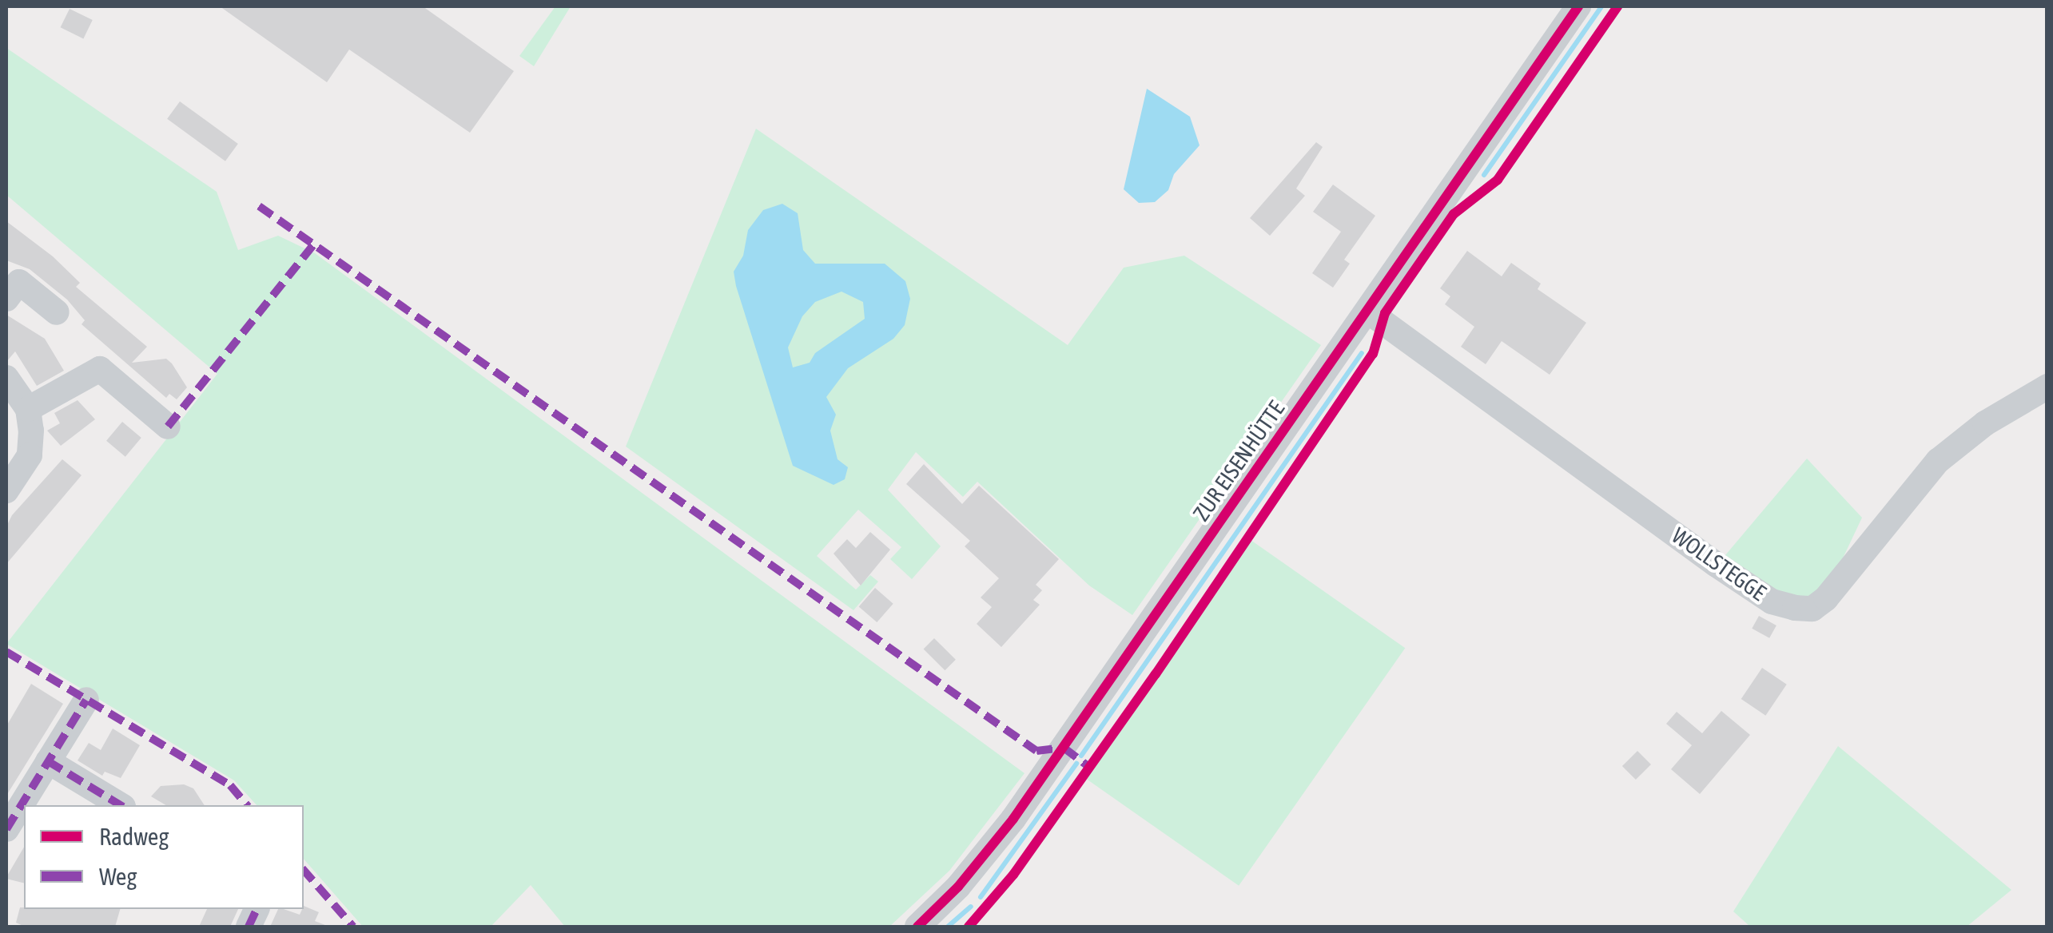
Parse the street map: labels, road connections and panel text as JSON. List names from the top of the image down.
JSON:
{
  "streets": {
    "street": ["ZUR EISENHÜTTE", "WOLLSTEGGE"]
  },
  "crossings": [
    ["ZUR EISENHÜTTE", "WOLLSTEGGE"]
  ],
  "legend": ["Radweg", "Weg"]
}
